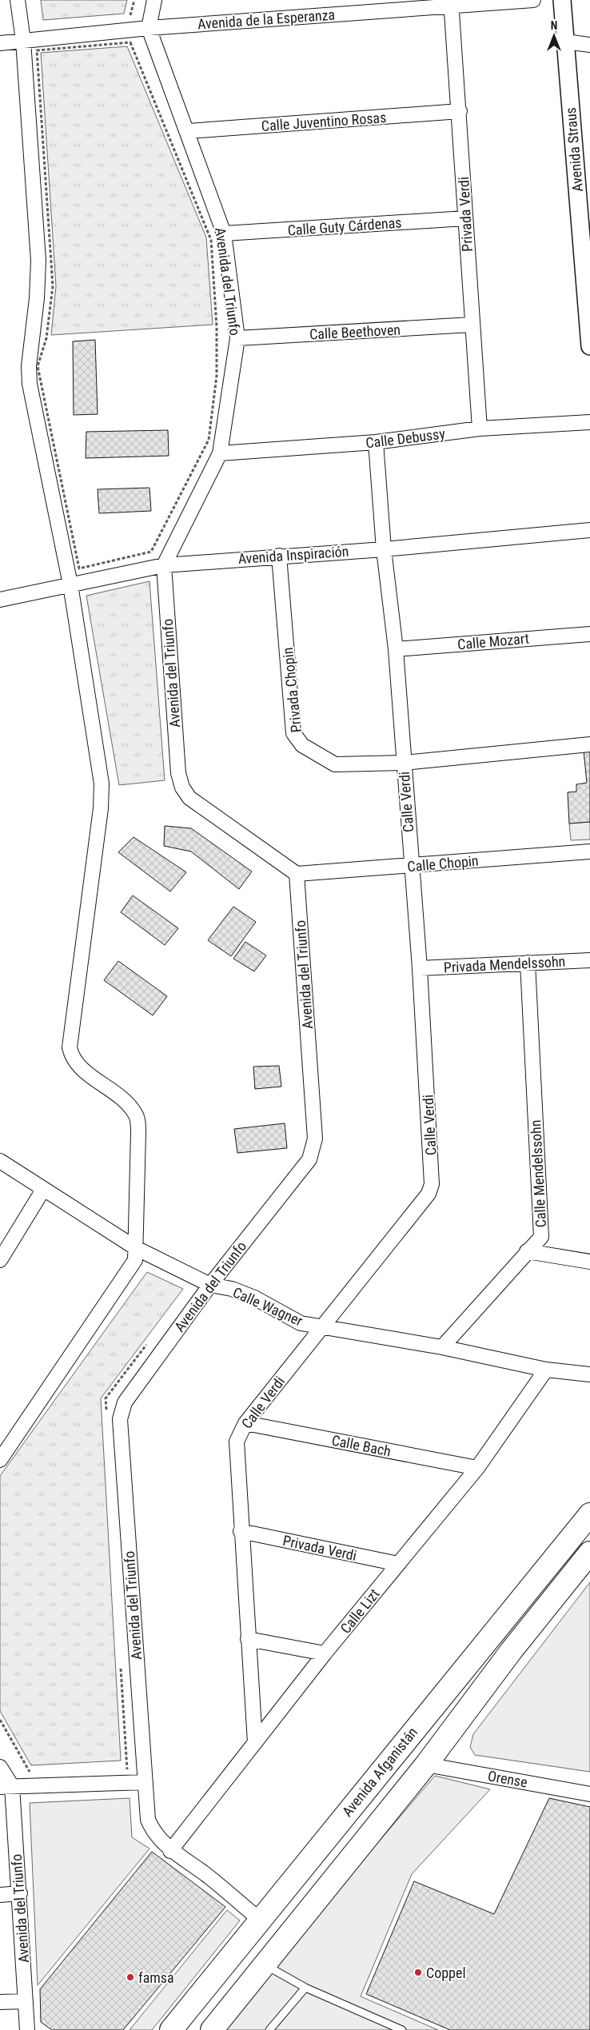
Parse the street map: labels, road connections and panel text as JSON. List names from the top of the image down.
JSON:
{
  "streets": {
    "main road": ["Avenida Afganistán"],
    "street": [
      "Avenida de la Esperanza",
      "Calle Juventino Rosas",
      "Avenida Straus",
      "Privada Verdi",
      "Calle Guty Cárdenas",
      "Avenida del Triunfo",
      "Calle Beethoven",
      "Calle Debussy",
      "Avenida Inspiración",
      "Calle Mozart",
      "Privada Chopin",
      "Calle Verdi",
      "Calle Chopin",
      "Privada Mendelssohn",
      "Calle Mendelssohn",
      "Calle Wagner",
      "Calle Bach",
      "Calle Lizt",
      "Orense"
    ]
  },
  "crossings": [
    ["Avenida de la Esperanza", "Privada Verdi"],
    ["Avenida de la Esperanza", "Avenida del Triunfo"],
    ["Calle Juventino Rosas", "Privada Verdi"],
    ["Calle Juventino Rosas", "Avenida del Triunfo"],
    ["Privada Verdi", "Calle Guty Cárdenas"],
    ["Privada Verdi", "Calle Beethoven"],
    ["Privada Verdi", "Calle Debussy"],
    ["Privada Verdi", "Calle Verdi"],
    ["Privada Verdi", "Calle Lizt"],
    ["Calle Guty Cárdenas", "Avenida del Triunfo"],
    ["Avenida del Triunfo", "Calle Beethoven"],
    ["Avenida del Triunfo", "Calle Debussy"],
    ["Avenida del Triunfo", "Avenida Inspiración"],
    ["Avenida del Triunfo", "Calle Chopin"],
    ["Avenida del Triunfo", "Calle Wagner"],
    ["Avenida del Triunfo", "Calle Lizt"],
    ["Avenida del Triunfo", "Avenida Afganistán"],
    ["Calle Debussy", "Calle Verdi"],
    ["Avenida Inspiración", "Privada Chopin"],
    ["Avenida Inspiración", "Calle Verdi"],
    ["Calle Mozart", "Calle Verdi"],
    ["Privada Chopin", "Calle Verdi"],
    ["Calle Verdi", "Calle Chopin"],
    ["Calle Verdi", "Privada Mendelssohn"],
    ["Calle Verdi", "Calle Wagner"],
    ["Calle Verdi", "Calle Bach"],
    ["Calle Verdi", "Calle Lizt"],
    ["Privada Mendelssohn", "Calle Mendelssohn"],
    ["Calle Mendelssohn", "Calle Wagner"],
    ["Calle Wagner", "Calle Lizt"],
    ["Calle Bach", "Calle Lizt"]
  ],
  "places": ["Coppel", "famsa"],
  "north": "top"
}
